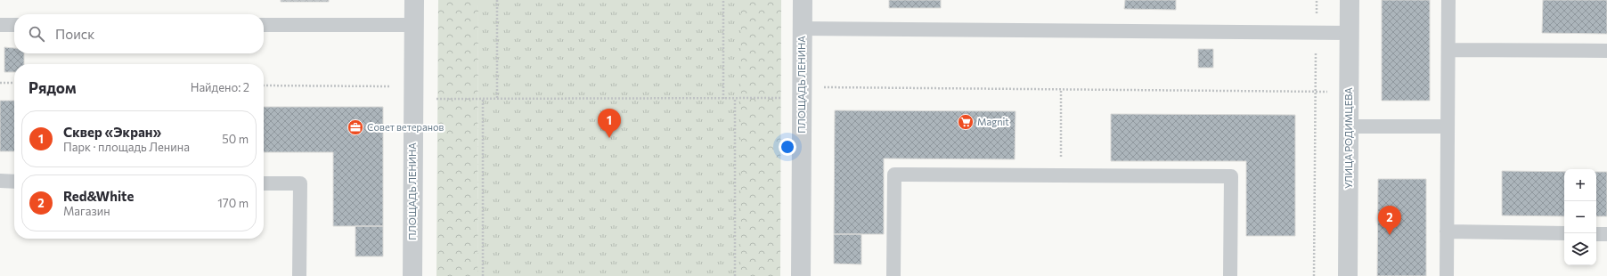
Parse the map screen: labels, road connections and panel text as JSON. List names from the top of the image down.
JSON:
{
  "streets": {
    "street": ["ПЛОЩАДЬ ЛЕНИНА", "УЛИЦА РОДИМЦЕВА"]
  },
  "places": {
    "supermarket": ["Magnit"],
    "office": ["Совет ветеранов"]
  },
  "page": {
    "search": "Поиск",
    "heading": ["Рядом", "Найдено: 2"],
    "pins": ["1", "2"],
    "list": [
      {
        "mark": "1",
        "name": "Сквер «Экран»",
        "note": "Парк · площадь Ленина",
        "value": "50 m"
      },
      {
        "mark": "2",
        "name": "Red&White",
        "note": "Магазин",
        "value": "170 m"
      }
    ],
    "map_buttons": ["+", "−"]
  }
}
